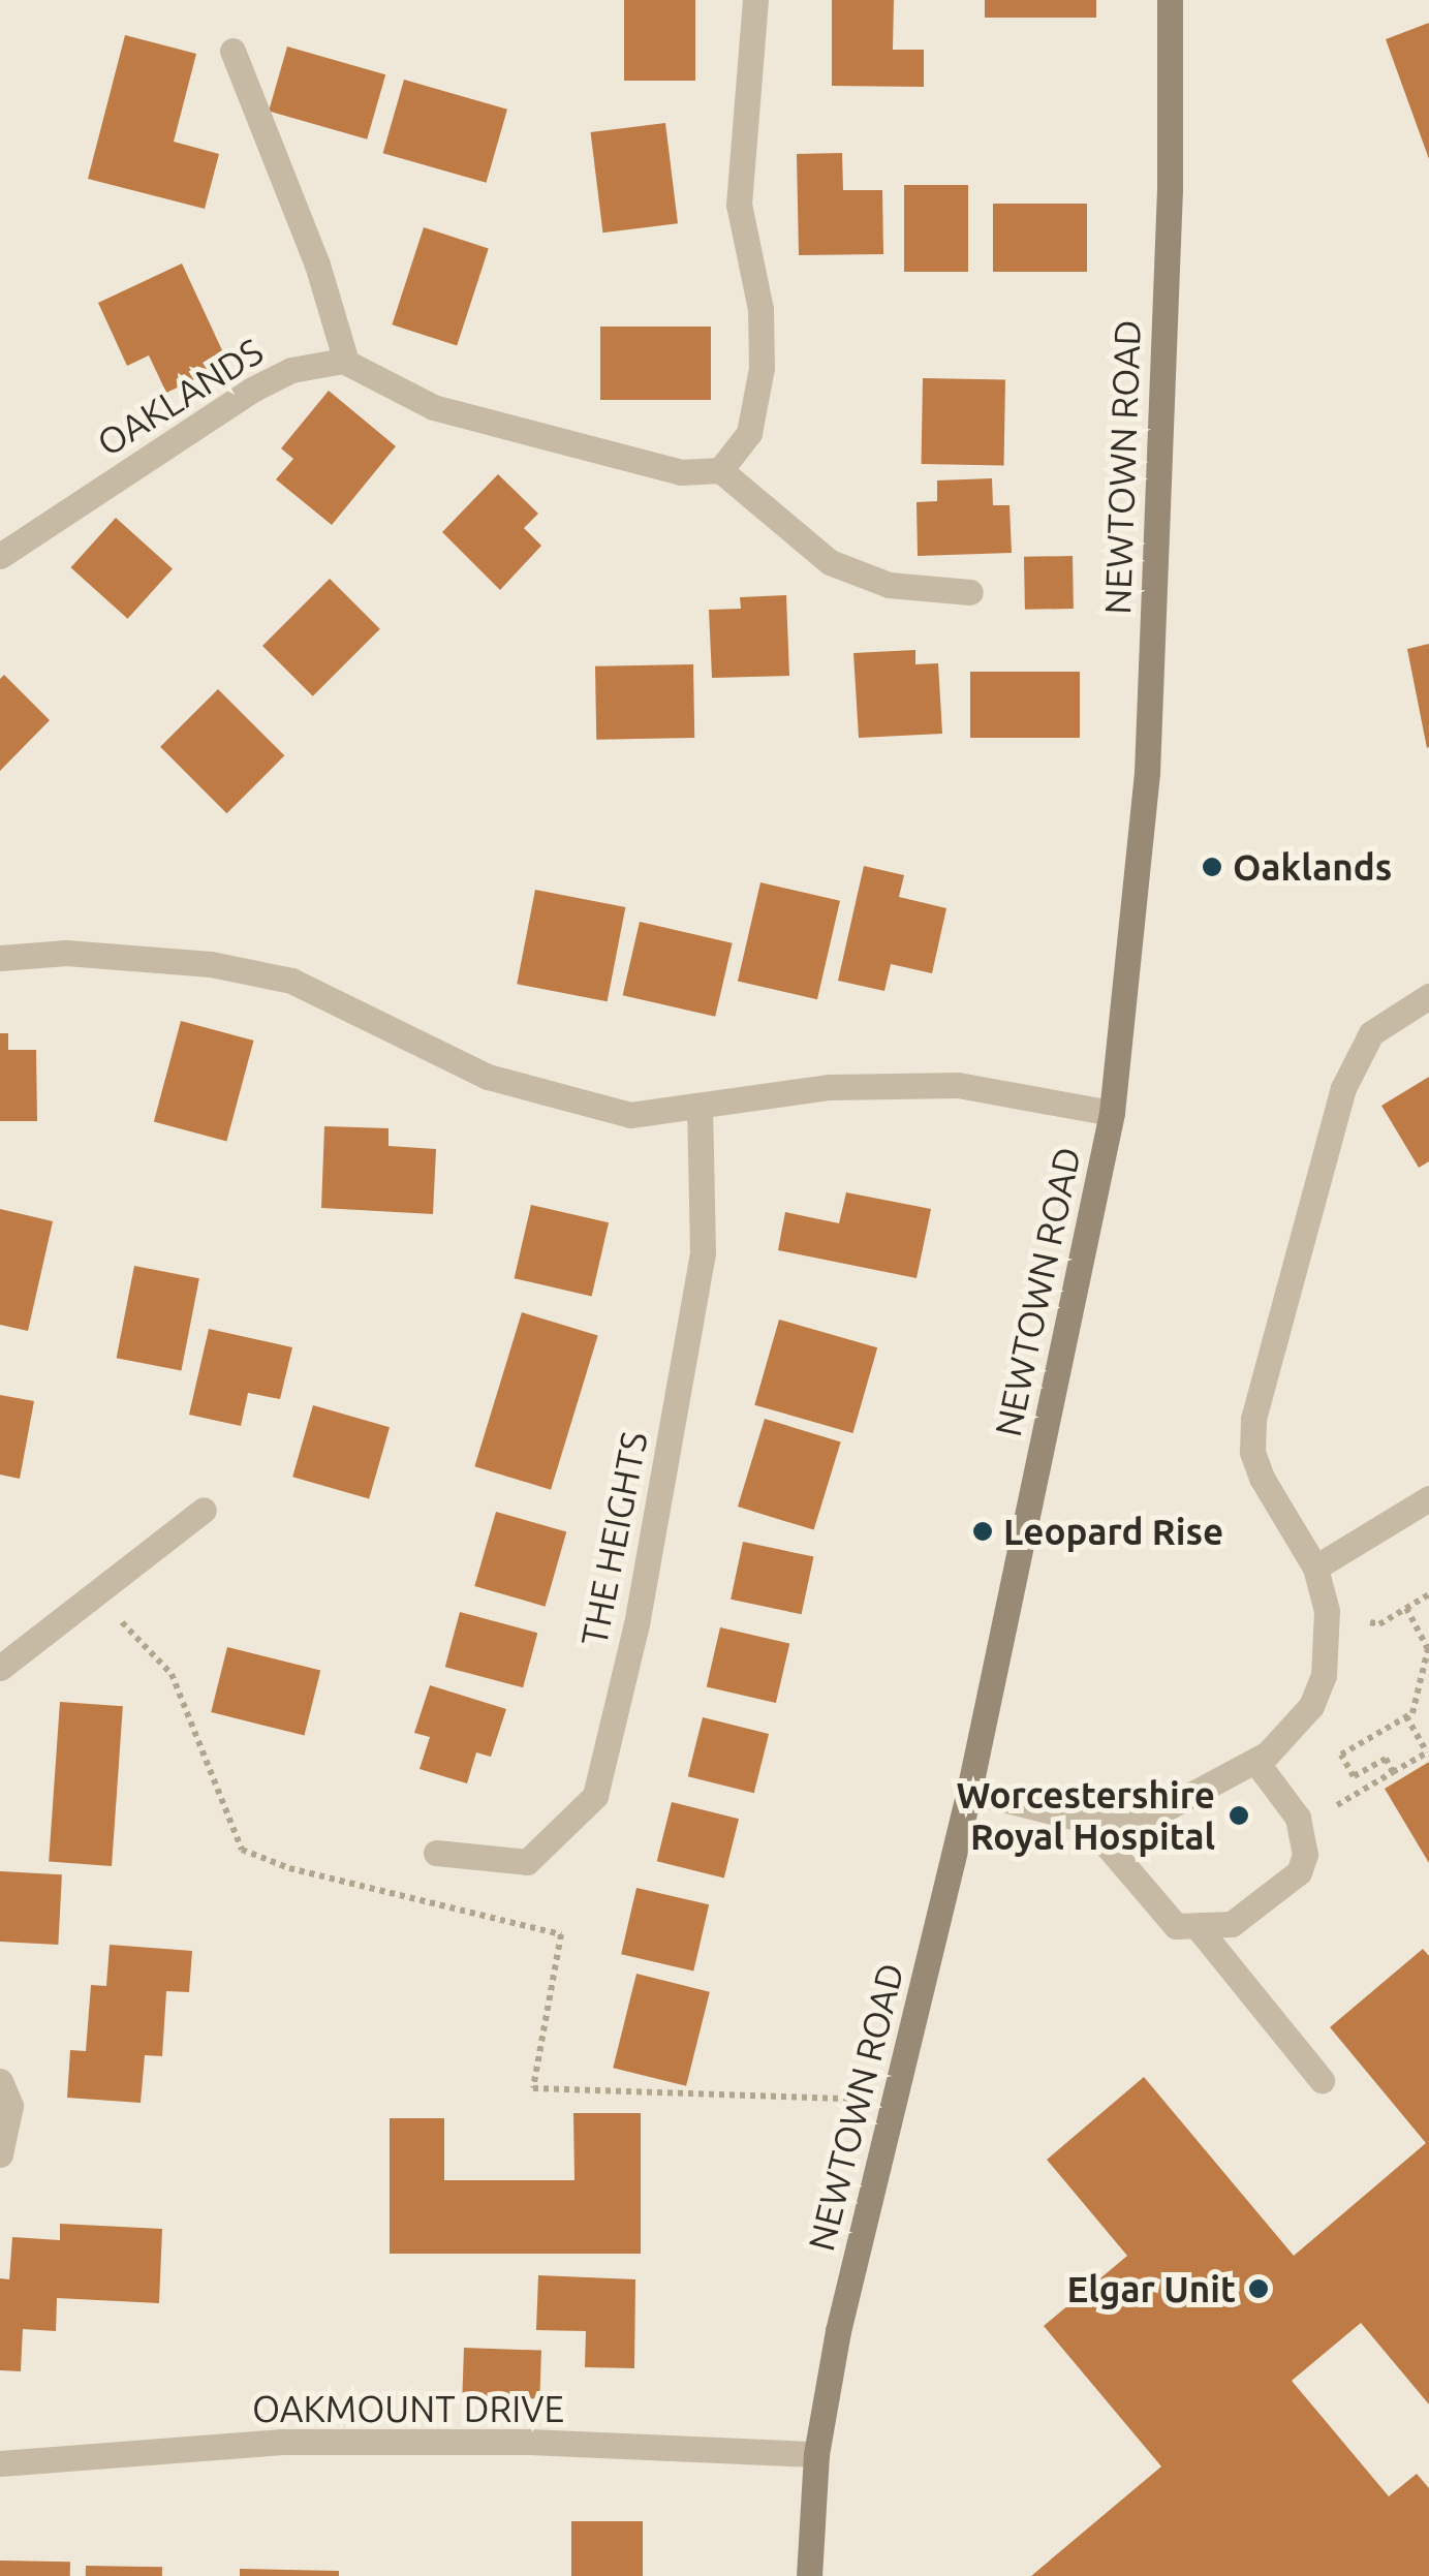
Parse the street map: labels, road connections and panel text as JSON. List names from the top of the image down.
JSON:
{
  "streets": {
    "main road": ["NEWTOWN ROAD"],
    "street": ["OAKLANDS", "THE HEIGHTS", "OAKMOUNT DRIVE"]
  },
  "crossings": [
    ["NEWTOWN ROAD", "OAKMOUNT DRIVE"]
  ],
  "places": [
    "Oaklands",
    "Leopard Rise",
    "Worcestershire Royal Hospital",
    "Elgar Unit"
  ]
}
